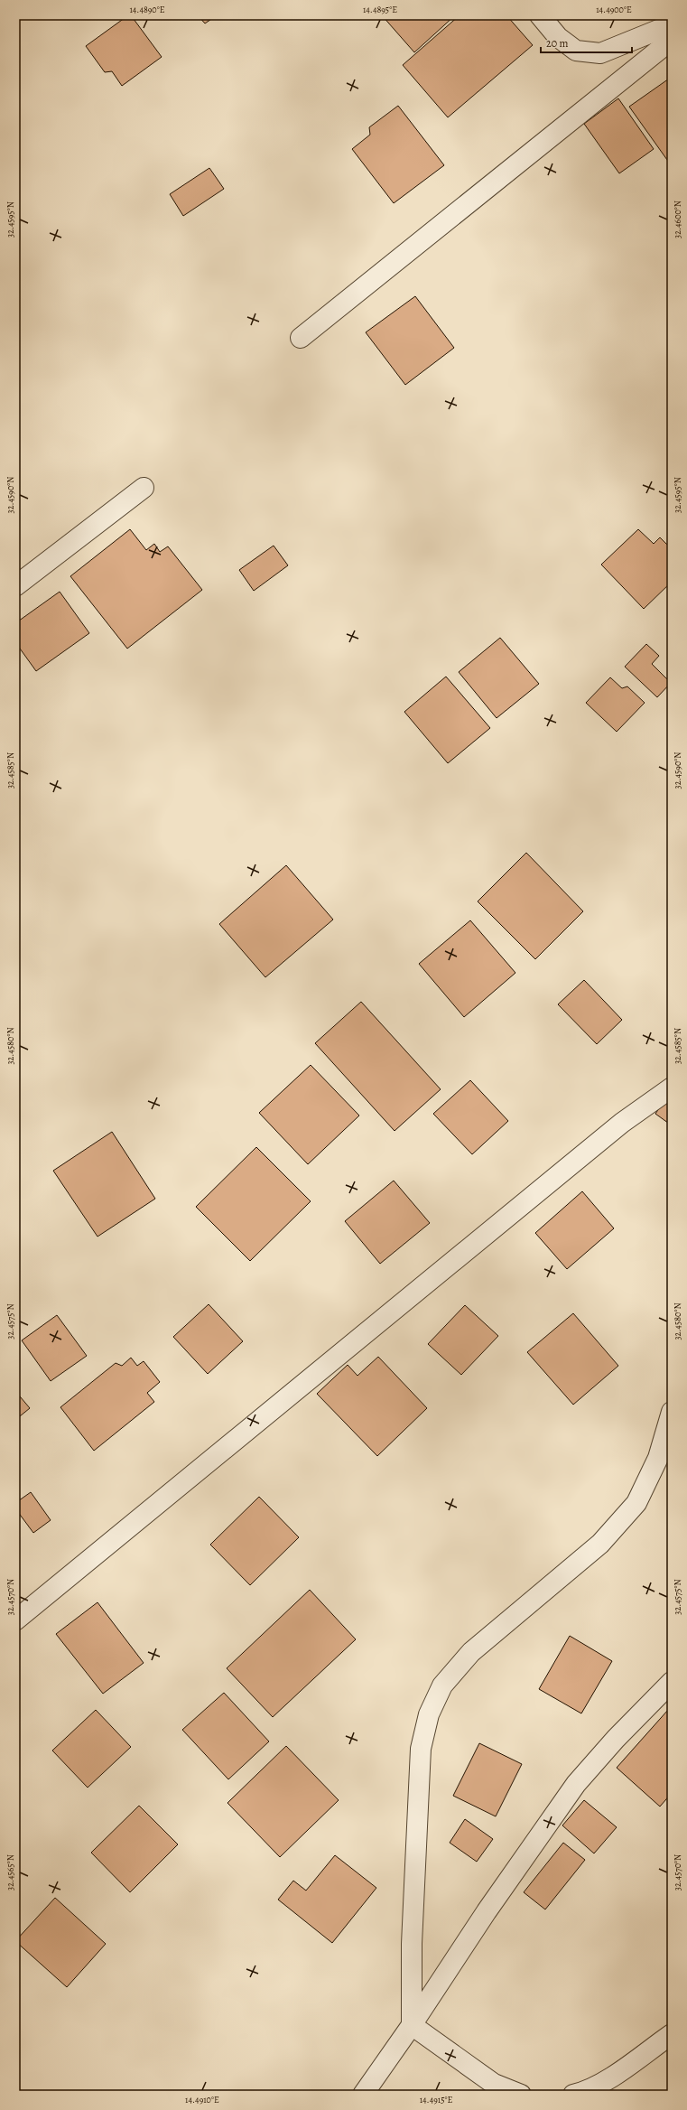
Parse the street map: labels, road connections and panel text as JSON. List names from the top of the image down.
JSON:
{
  "scale_bar": "20 m",
  "coordinates": [
    "14.4890°E",
    "14.4895°E",
    "14.4900°E",
    "32.4600°N",
    "32.4595°N",
    "32.4590°N",
    "32.4585°N",
    "32.4580°N",
    "32.4575°N",
    "32.4570°N",
    "32.4565°N",
    "14.4910°E",
    "14.4915°E"
  ]
}
